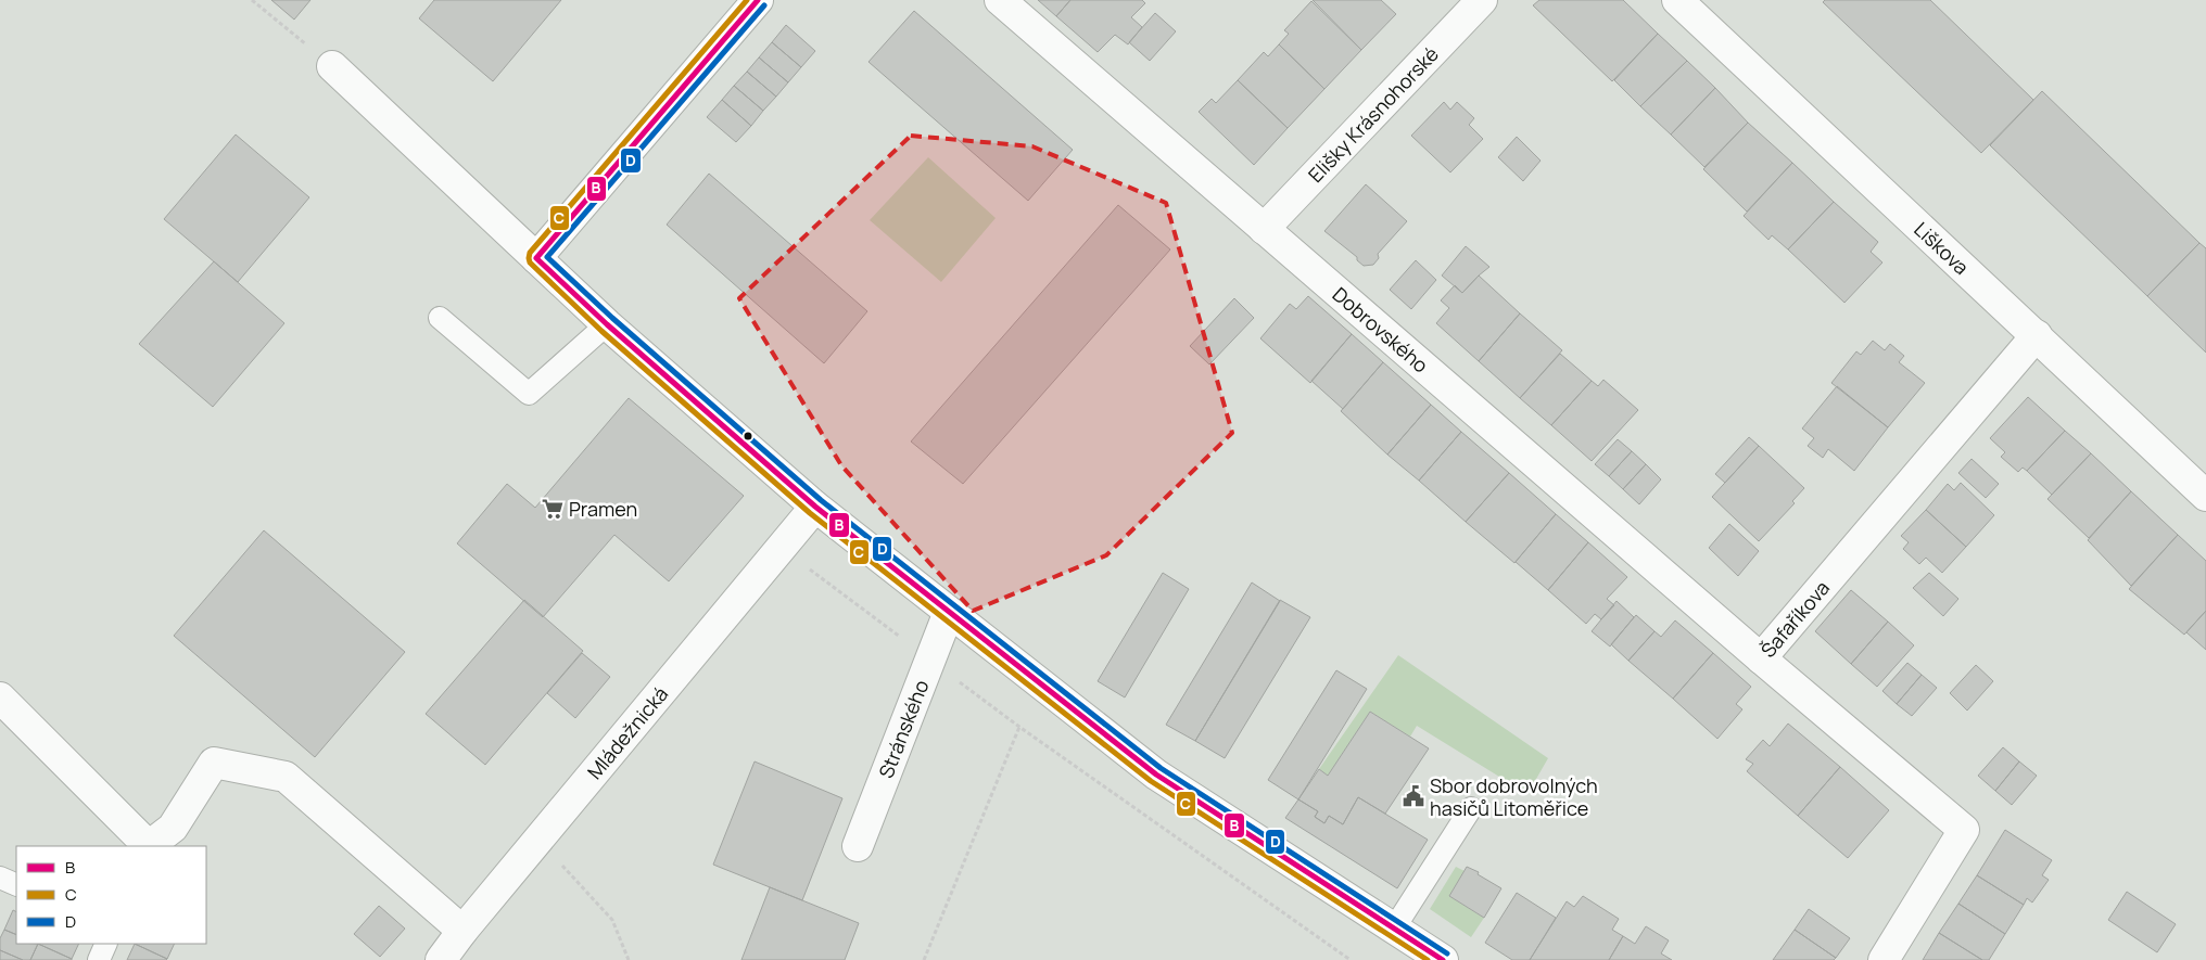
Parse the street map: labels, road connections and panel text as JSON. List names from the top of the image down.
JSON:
{
  "streets": {
    "street": [
      "Elišky Krásnohorské",
      "Liškova",
      "Dobrovského",
      "Šafaříkova",
      "Stránského",
      "Mládežnická"
    ]
  },
  "crossings": [
    ["Elišky Krásnohorské", "Dobrovského"],
    ["Liškova", "Šafaříkova"],
    ["Dobrovského", "Šafaříkova"]
  ],
  "places": {
    "supermarket": ["Pramen"],
    "public building": ["Sbor dobrovolných hasičů Litoměřice"]
  },
  "lines": ["transit line B", "transit line C", "transit line D"],
  "legend": ["B", "C", "D"]
}
